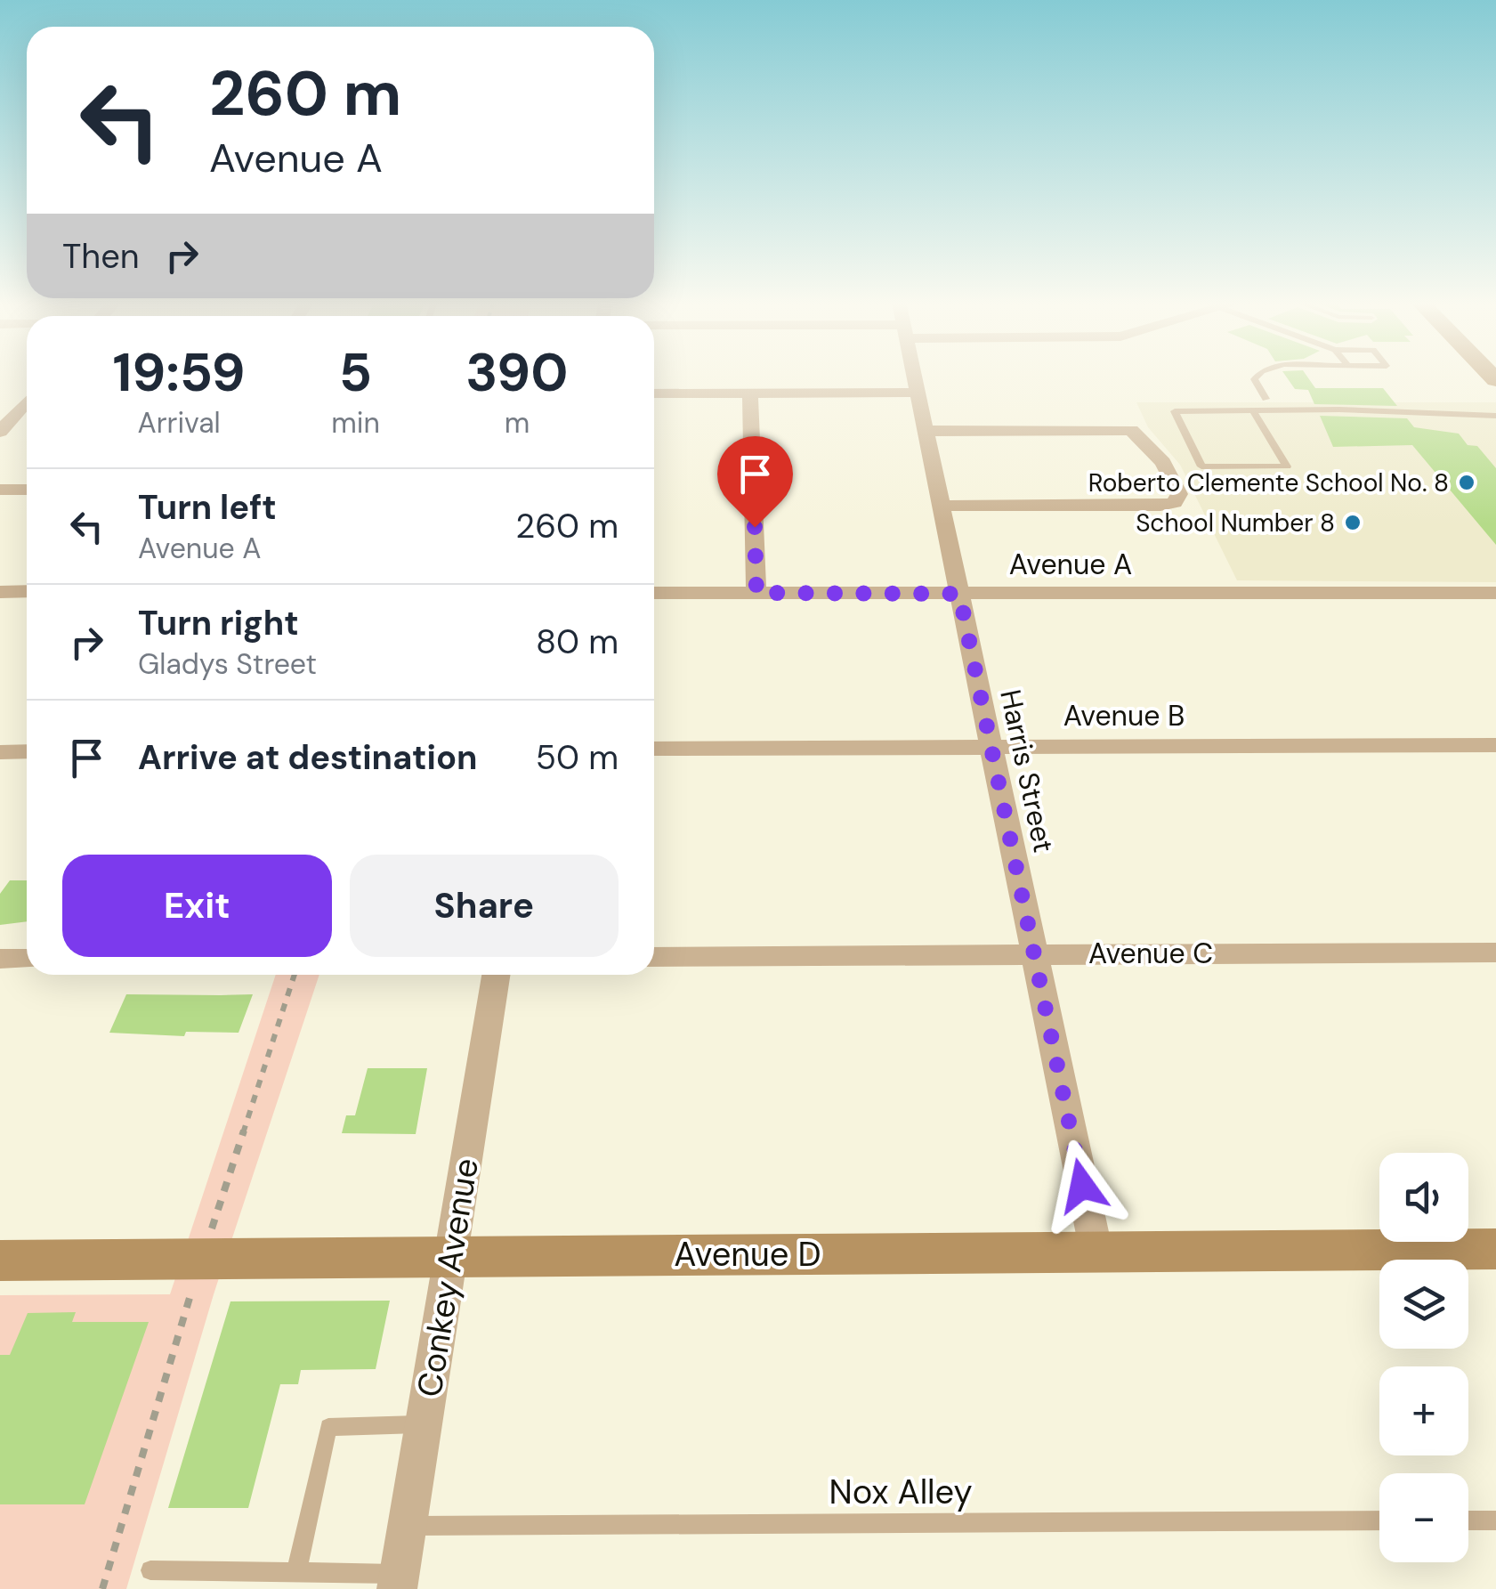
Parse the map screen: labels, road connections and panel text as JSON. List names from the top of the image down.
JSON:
{
  "streets": {
    "street": [
      "Avenue A",
      "Avenue B",
      "Harris Street",
      "Avenue C",
      "Avenue D",
      "Conkey Avenue"
    ],
    "lane": ["Nox Alley"]
  },
  "crossings": [
    ["Avenue A", "Harris Street"],
    ["Avenue B", "Harris Street"],
    ["Harris Street", "Avenue C"],
    ["Harris Street", "Avenue D"],
    ["Avenue D", "Conkey Avenue"],
    ["Conkey Avenue", "Nox Alley"]
  ],
  "places": ["Roberto Clemente School No. 8", "School Number 8"],
  "page": {
    "turn": ["260 m", "Avenue A"],
    "then": "Then",
    "eta": [
      "19:59",
      "Arrival",
      "5",
      "min",
      "390",
      "m"
    ],
    "list": [
      {
        "name": "Turn left",
        "note": "Avenue A",
        "value": "260 m"
      },
      {
        "name": "Turn right",
        "note": "Gladys Street",
        "value": "80 m"
      },
      {
        "name": "Arrive at destination",
        "value": "50 m"
      }
    ],
    "buttons": ["Exit", "Share"],
    "map_buttons": ["+", "−"]
  }
}
